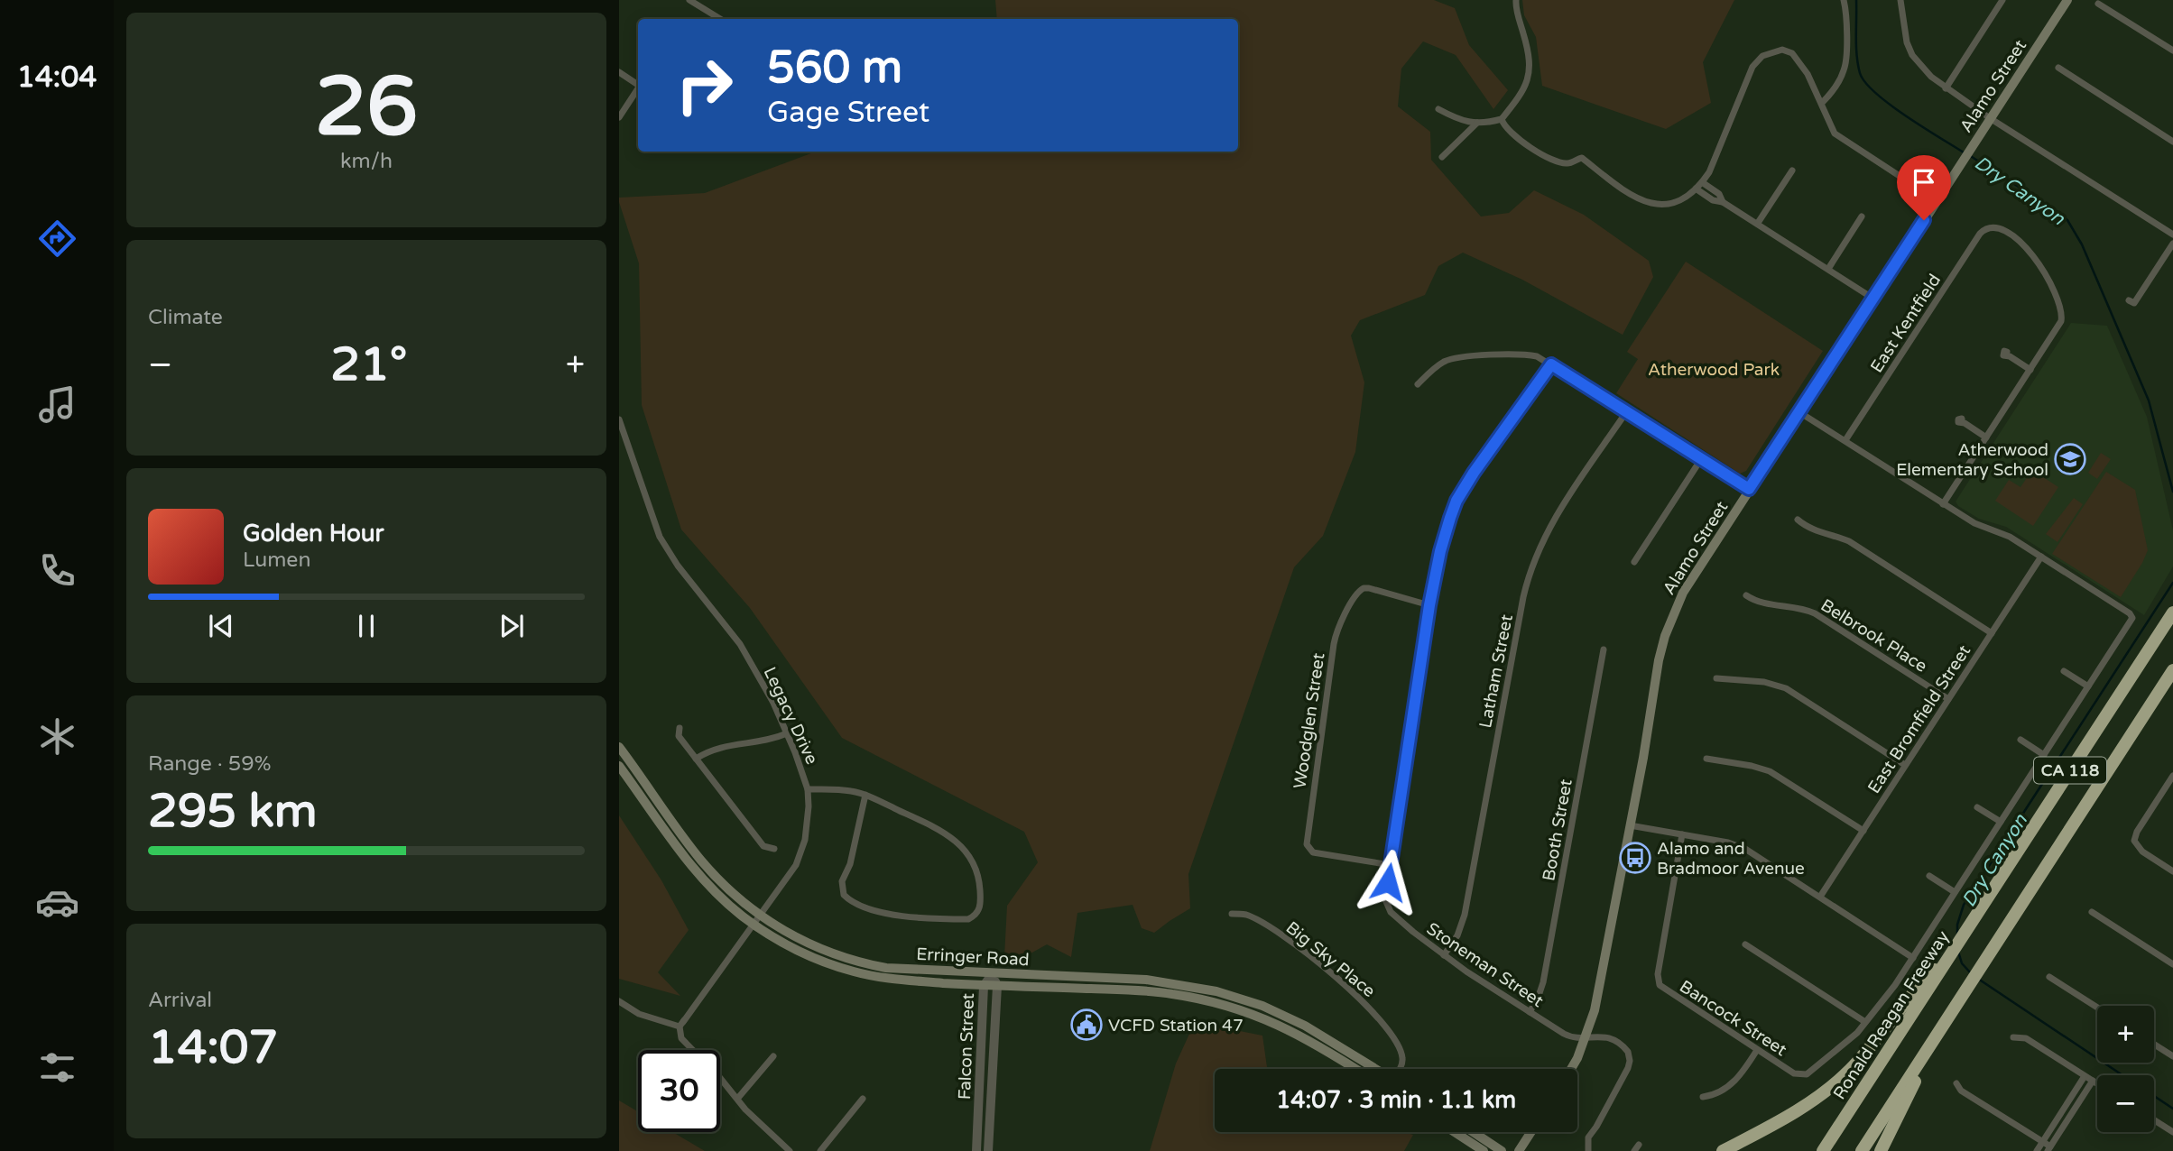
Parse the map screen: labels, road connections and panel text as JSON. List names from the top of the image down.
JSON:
{
  "streets": {
    "highway": ["CA 118", "Ronald Reagan Freeway"],
    "main road": ["Alamo Street", "Erringer Road"],
    "street": [
      "East Kentfield",
      "Belbrook Place",
      "Latham Street",
      "Legacy Drive",
      "East Bromfield Street",
      "Woodglen Street",
      "Booth Street",
      "Big Sky Place",
      "Stoneman Street",
      "Bancock Street",
      "Falcon Street"
    ]
  },
  "crossings": [
    ["Alamo Street", "Stoneman Street"],
    ["Belbrook Place", "East Bromfield Street"],
    ["Latham Street", "Stoneman Street"],
    ["Legacy Drive", "Erringer Road"],
    ["Woodglen Street", "Stoneman Street"],
    ["Booth Street", "Stoneman Street"],
    ["Erringer Road", "Falcon Street"]
  ],
  "water": ["Dry Canyon"],
  "parks": ["Atherwood Park"],
  "places": {
    "school or university": ["Atherwood Elementary School"],
    "bus stop": ["Alamo and Bradmoor Avenue"],
    "public building": ["VCFD Station 47"]
  },
  "page": {
    "tabs": "14:04",
    "tile": [
      ["26", "km/h"],
      "Climate",
      ["Range · 59%", "295 km"],
      ["Arrival", "14:07"]
    ],
    "turn": ["560 m", "Gage Street"],
    "heat": ["−", "21°", "+"],
    "song": ["Golden Hour", "Lumen"],
    "map_buttons": ["+", "−"],
    "limit": "30",
    "trip": "14:07 · 3 min · 1.1 km"
  }
}
